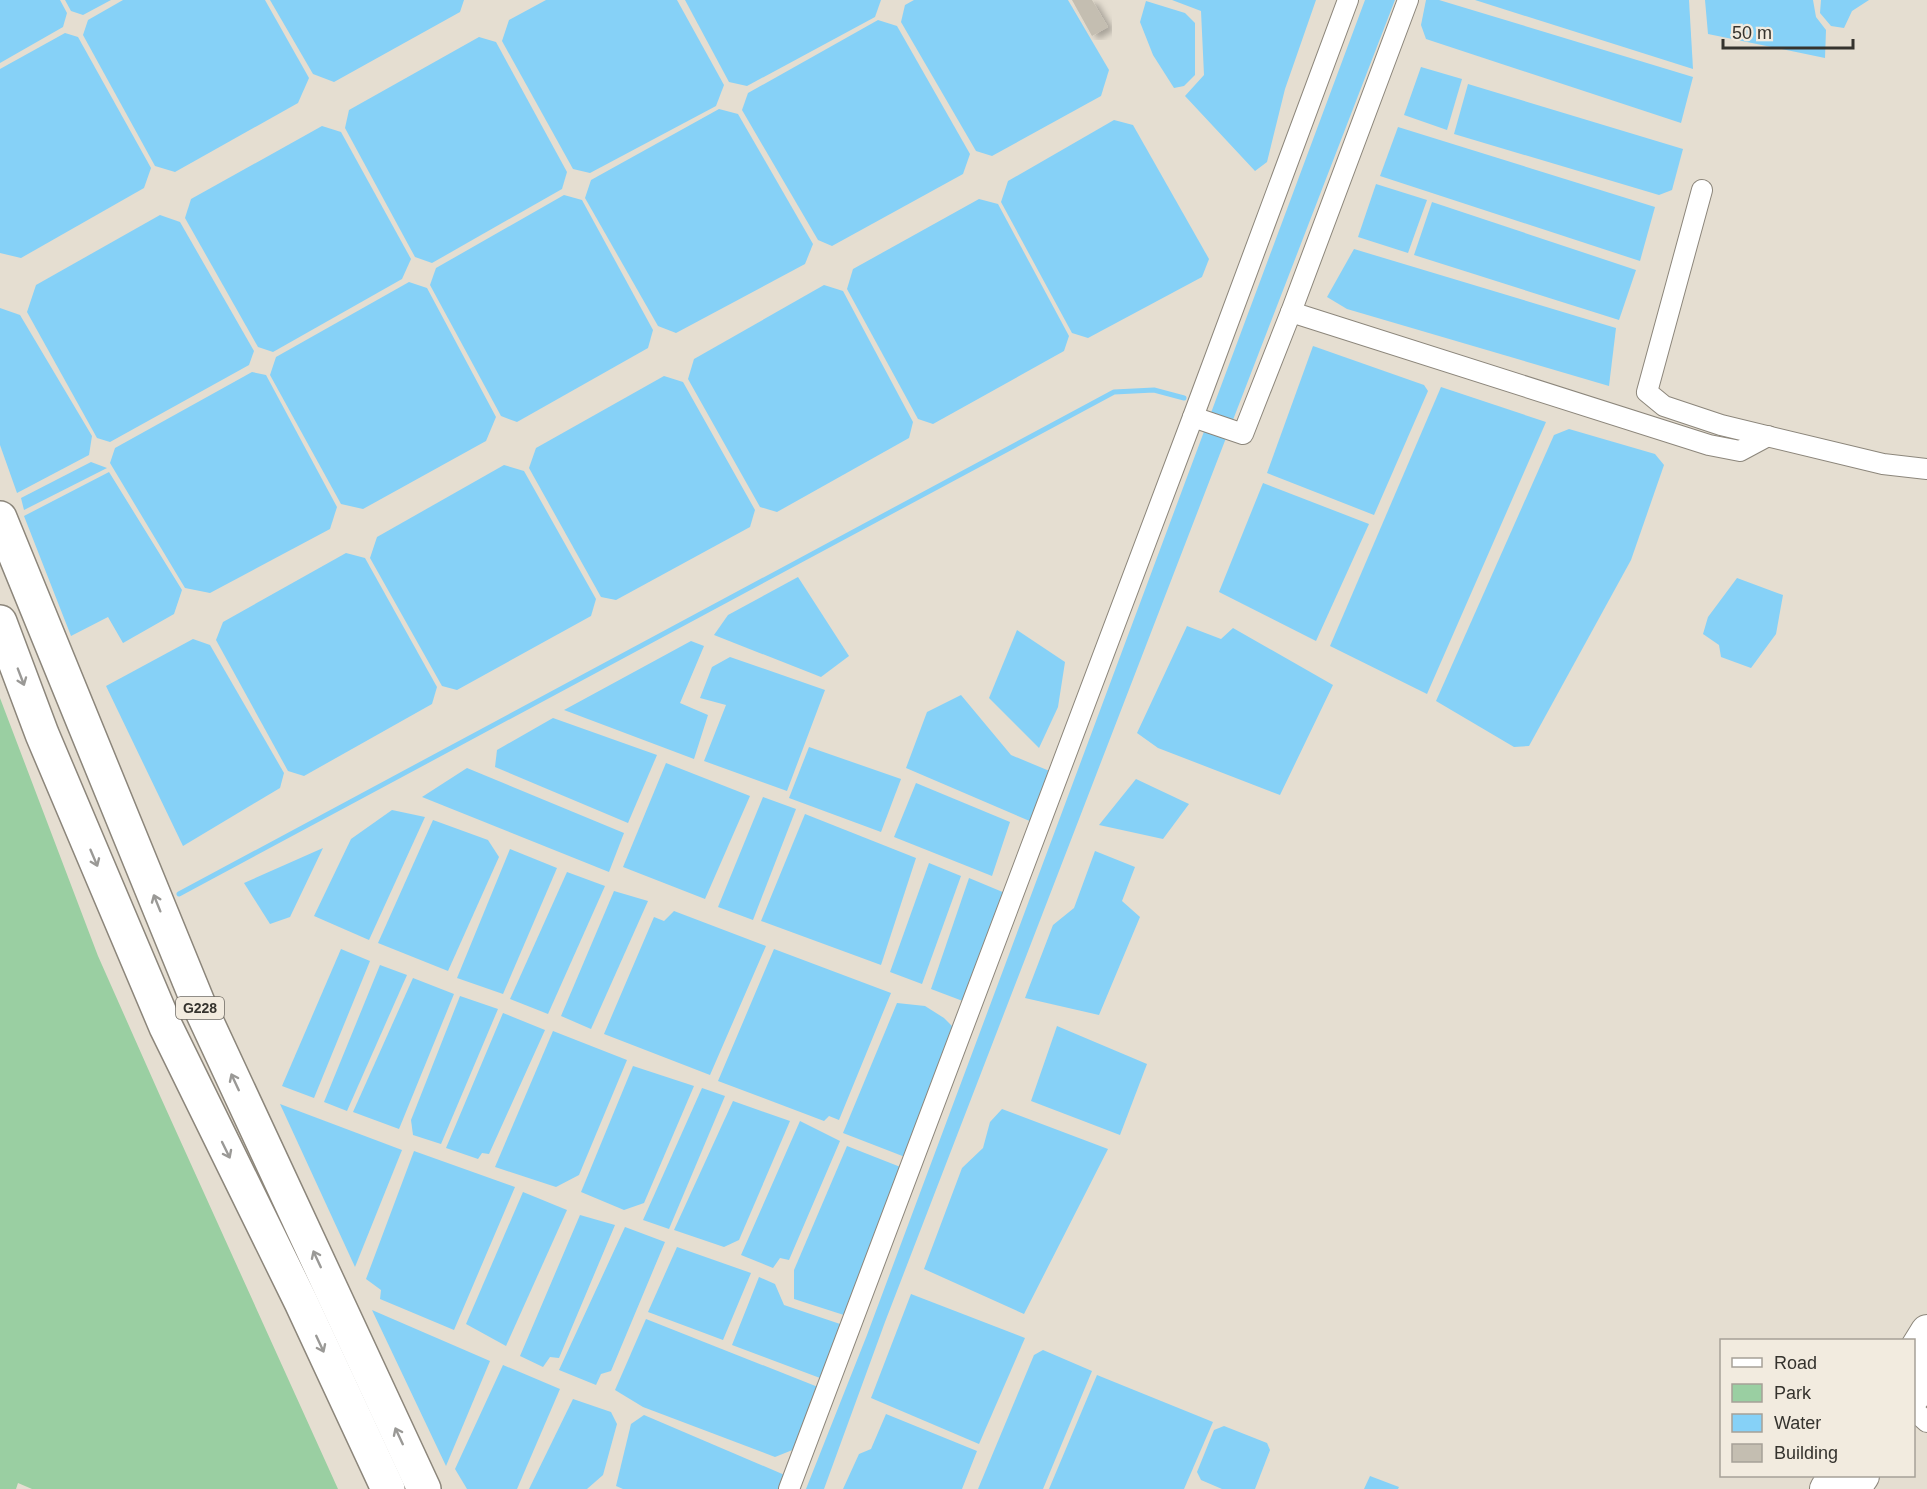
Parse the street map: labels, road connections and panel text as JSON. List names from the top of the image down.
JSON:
{
  "streets": {
    "highway": ["G228"]
  },
  "legend": [
    "Road",
    "Park",
    "Water",
    "Building"
  ],
  "scale_bar": "50 m"
}
